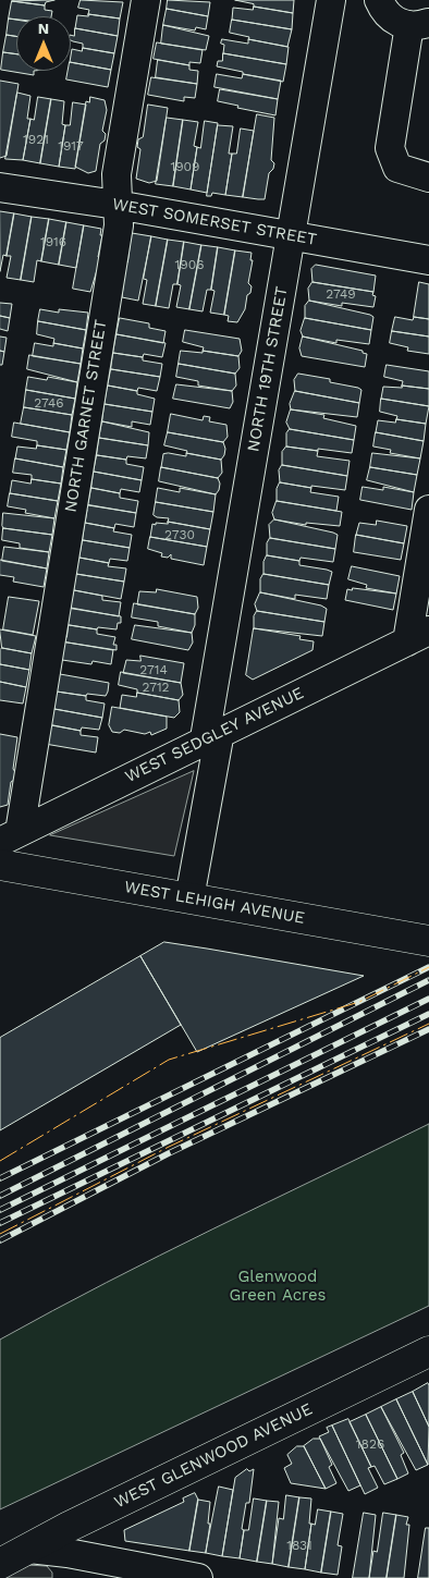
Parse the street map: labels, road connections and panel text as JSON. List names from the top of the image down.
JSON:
{
  "streets": {
    "main road": ["WEST LEHIGH AVENUE", "WEST GLENWOOD AVENUE"],
    "street": [
      "WEST SOMERSET STREET",
      "NORTH 19TH STREET",
      "NORTH GARNET STREET",
      "WEST SEDGLEY AVENUE"
    ]
  },
  "crossings": [
    ["WEST SOMERSET STREET", "NORTH 19TH STREET"],
    ["WEST SOMERSET STREET", "NORTH GARNET STREET"],
    ["NORTH 19TH STREET", "WEST SEDGLEY AVENUE"],
    ["NORTH 19TH STREET", "WEST LEHIGH AVENUE"],
    ["NORTH GARNET STREET", "WEST SEDGLEY AVENUE"]
  ],
  "parks": ["Glenwood Green Acres"],
  "house_numbers": [
    "1921",
    "1917",
    "1909",
    "1916",
    "1906",
    "2749",
    "2746",
    "2730",
    "2714",
    "2712",
    "1826",
    "1831"
  ],
  "north": "top"
}
